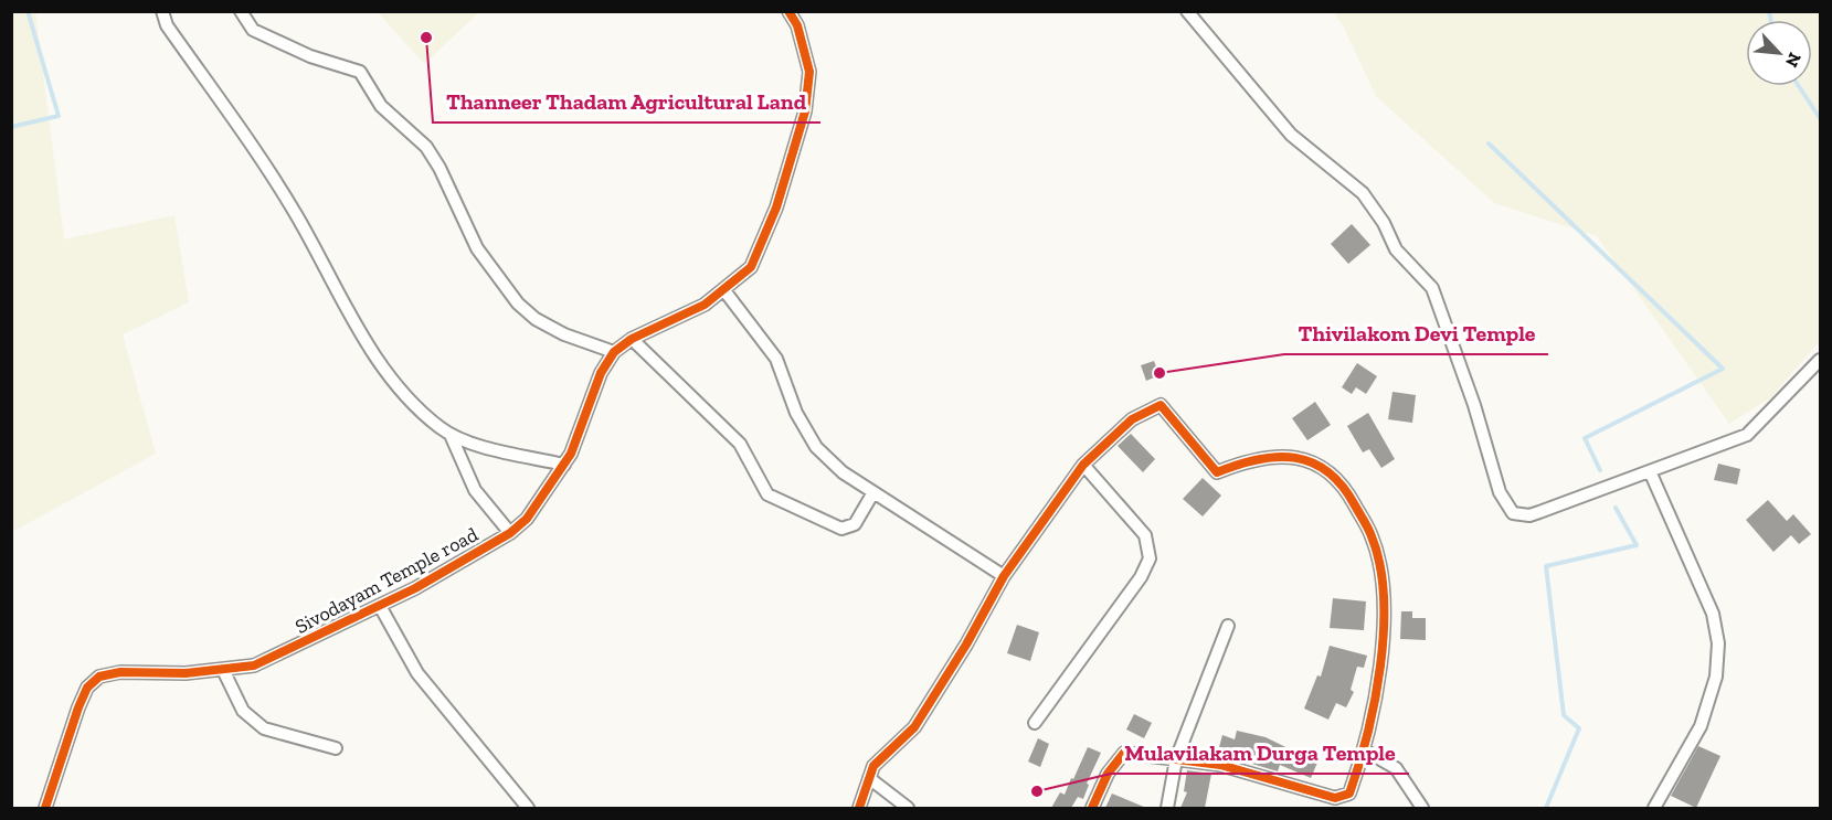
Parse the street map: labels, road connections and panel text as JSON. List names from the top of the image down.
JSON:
{
  "streets": {
    "street": ["Sivodayam Temple road"]
  },
  "places": ["Thanneer Thadam Agricultural Land", "Thivilakom Devi Temple", "Mulavilakam Durga Temple"],
  "north": "bottom right"
}
